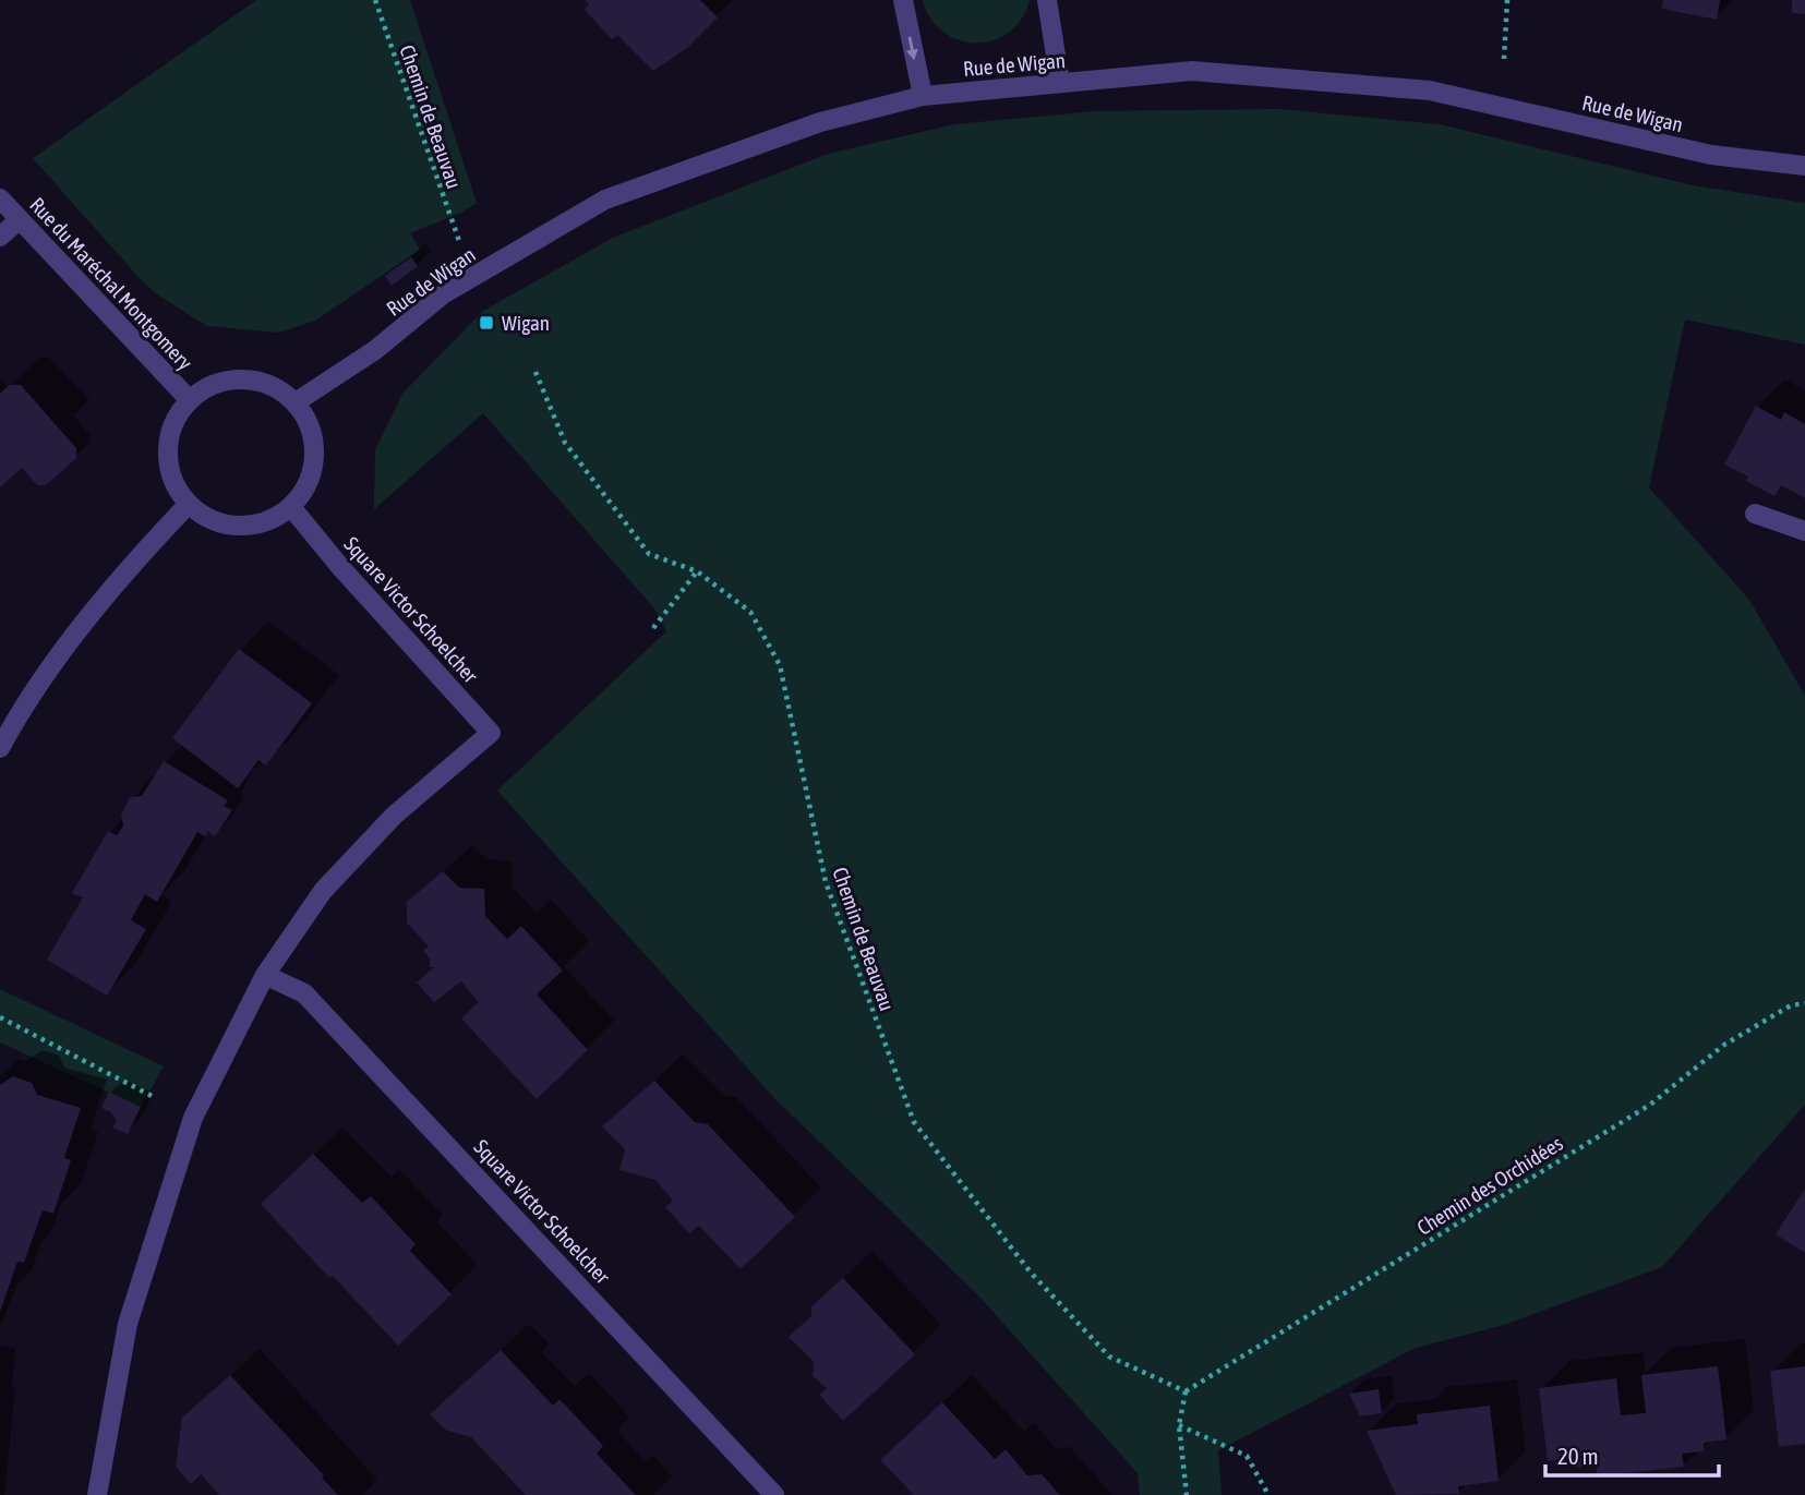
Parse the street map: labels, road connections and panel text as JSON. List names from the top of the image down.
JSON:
{
  "streets": {
    "street": ["Rue de Wigan", "Rue du Maréchal Montgomery", "Square Victor Schoelcher"],
    "path": ["Chemin de Beauvau", "Chemin des Orchidées"]
  },
  "crossings": [
    ["Rue de Wigan", "Rue du Maréchal Montgomery"],
    ["Rue de Wigan", "Square Victor Schoelcher"],
    ["Chemin de Beauvau", "Chemin des Orchidées"],
    ["Rue du Maréchal Montgomery", "Square Victor Schoelcher"]
  ],
  "places": {
    "transit": ["Wigan"]
  },
  "scale_bar": "20 m"
}
